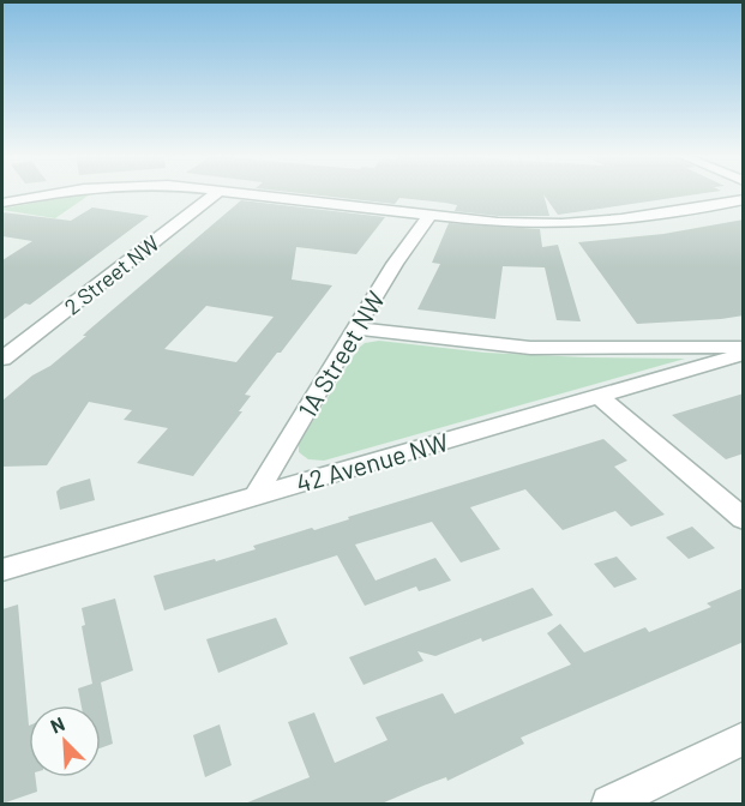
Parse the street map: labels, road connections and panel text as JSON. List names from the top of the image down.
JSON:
{
  "streets": {
    "street": ["2 Street NW", "1A Street NW", "42 Avenue NW"]
  },
  "crossings": [
    ["1A Street NW", "42 Avenue NW"]
  ],
  "north": "top left"
}
